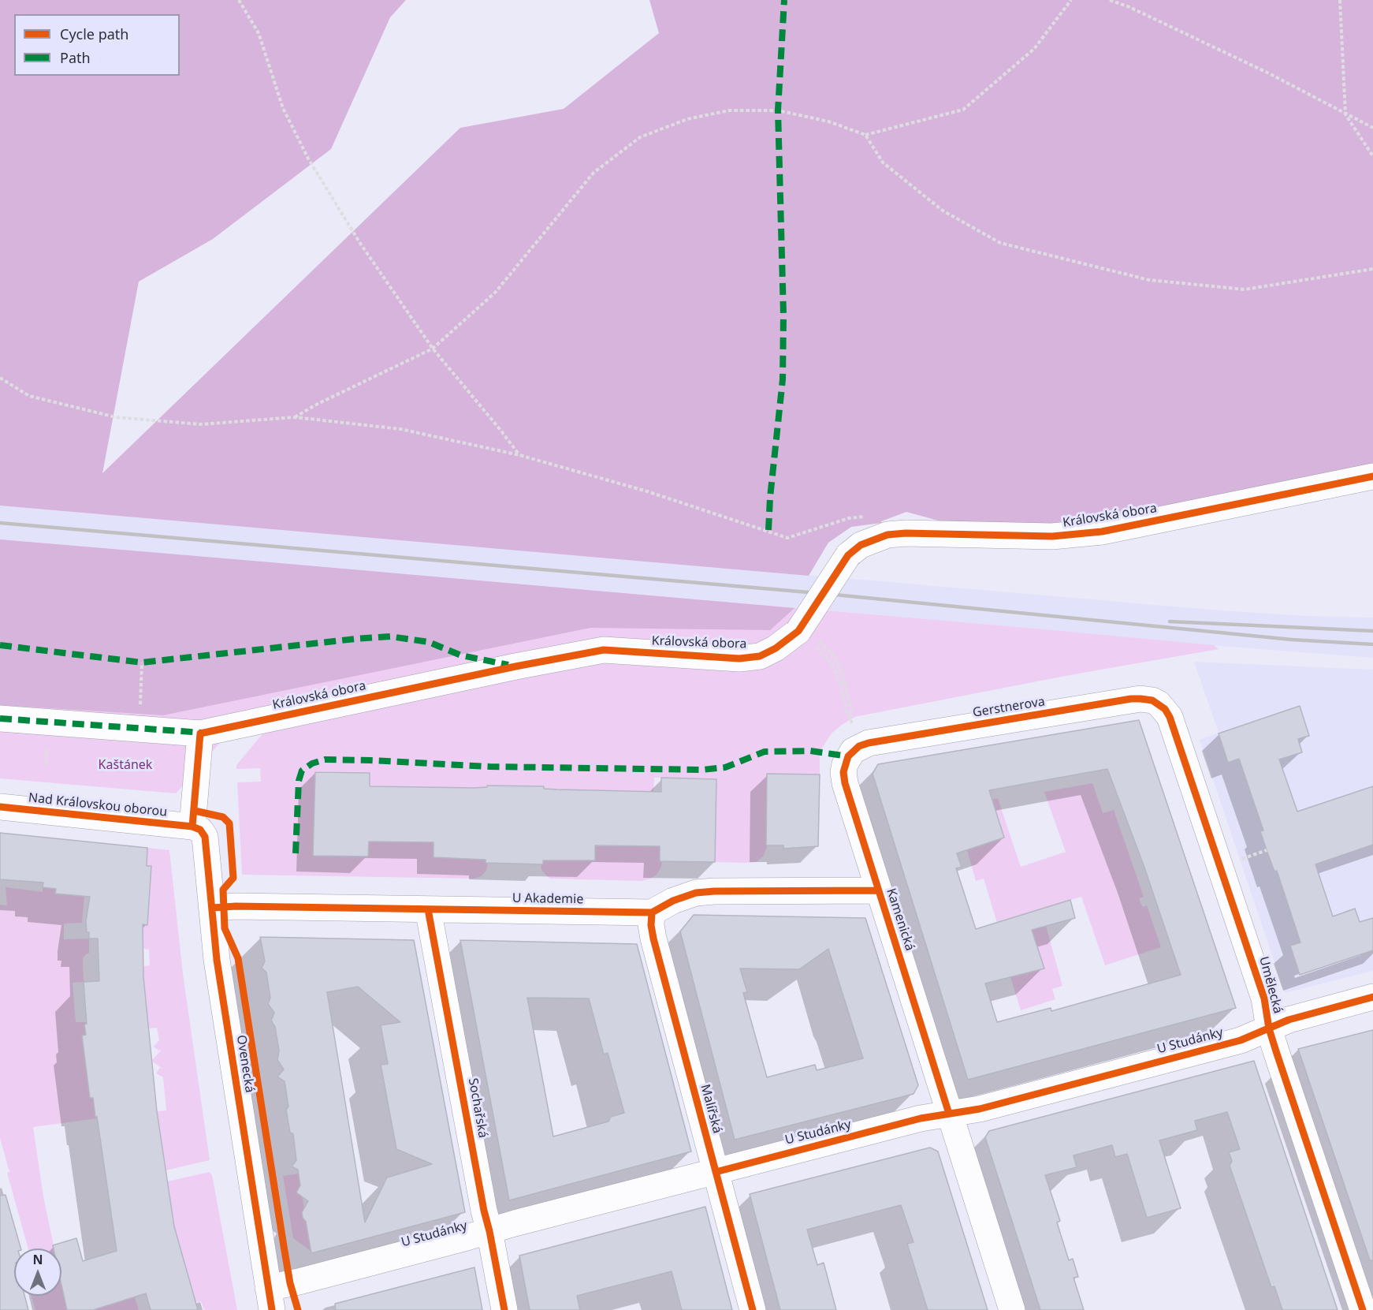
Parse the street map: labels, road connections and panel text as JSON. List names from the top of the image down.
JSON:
{
  "streets": {
    "street": [
      "Královská obora",
      "Gerstnerova",
      "Nad Královskou oborou",
      "U Akademie",
      "Kamenická",
      "Umělecká",
      "U Studánky",
      "Ovenecká",
      "Sochařská",
      "Malířská"
    ]
  },
  "crossings": [
    ["Gerstnerova", "Kamenická"],
    ["Gerstnerova", "Umělecká"],
    ["Nad Královskou oborou", "Ovenecká"],
    ["U Akademie", "Kamenická"],
    ["U Akademie", "Ovenecká"],
    ["U Akademie", "Sochařská"],
    ["U Akademie", "Malířská"],
    ["Kamenická", "U Studánky"],
    ["Umělecká", "U Studánky"],
    ["U Studánky", "Ovenecká"],
    ["U Studánky", "Sochařská"],
    ["U Studánky", "Malířská"]
  ],
  "parks": ["Kaštánek"],
  "legend": ["Cycle path", "Path"],
  "north": "top"
}
